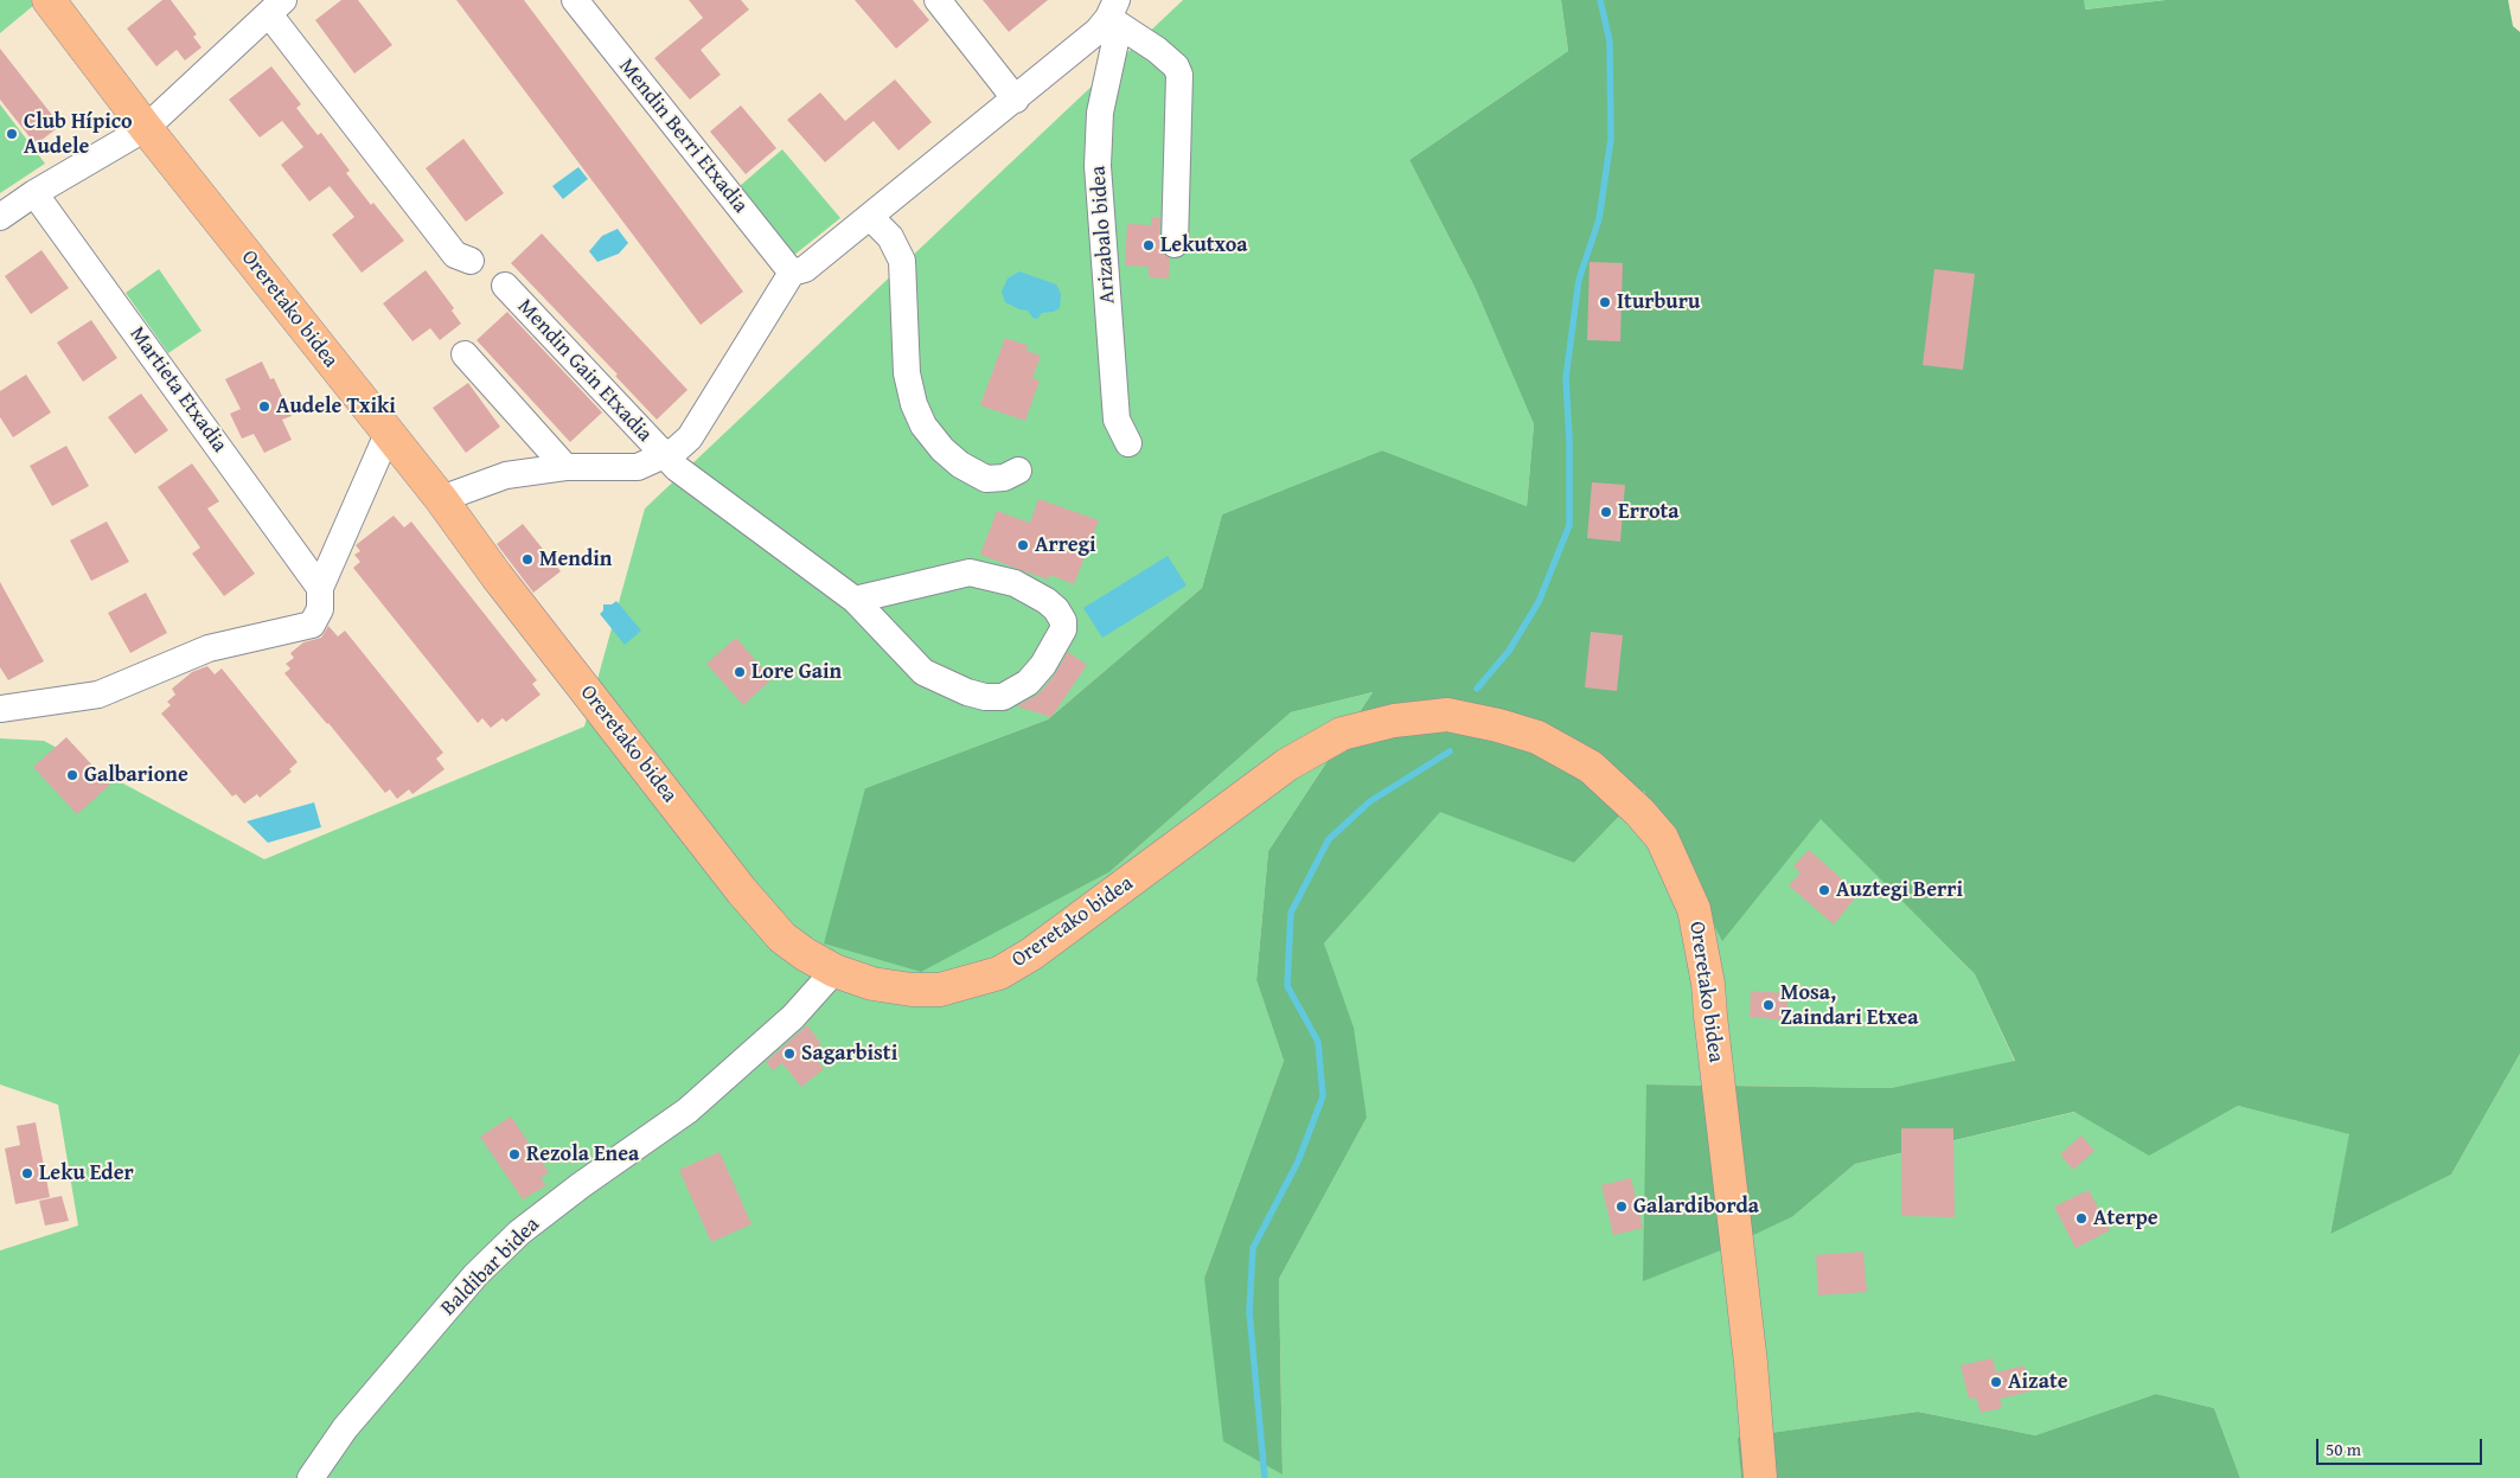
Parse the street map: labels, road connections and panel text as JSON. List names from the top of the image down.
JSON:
{
  "streets": {
    "main road": ["Oreretako bidea"],
    "street": [
      "Mendin Berri Etxadia",
      "Arizabalo bidea",
      "Mendin Gain Etxadia",
      "Martieta Etxadia",
      "Baldibar bidea"
    ]
  },
  "crossings": [
    ["Oreretako bidea", "Baldibar bidea"]
  ],
  "places": [
    "Club Hípico Audele",
    "Lekutxoa",
    "Iturburu",
    "Audele Txiki",
    "Errota",
    "Arregi",
    "Mendin",
    "Lore Gain",
    "Galbarione",
    "Auztegi Berri",
    "Mosa, Zaindari Etxea",
    "Sagarbisti",
    "Rezola Enea",
    "Leku Eder",
    "Galardiborda",
    "Aterpe",
    "Aizate"
  ],
  "scale_bar": "50 m"
}
